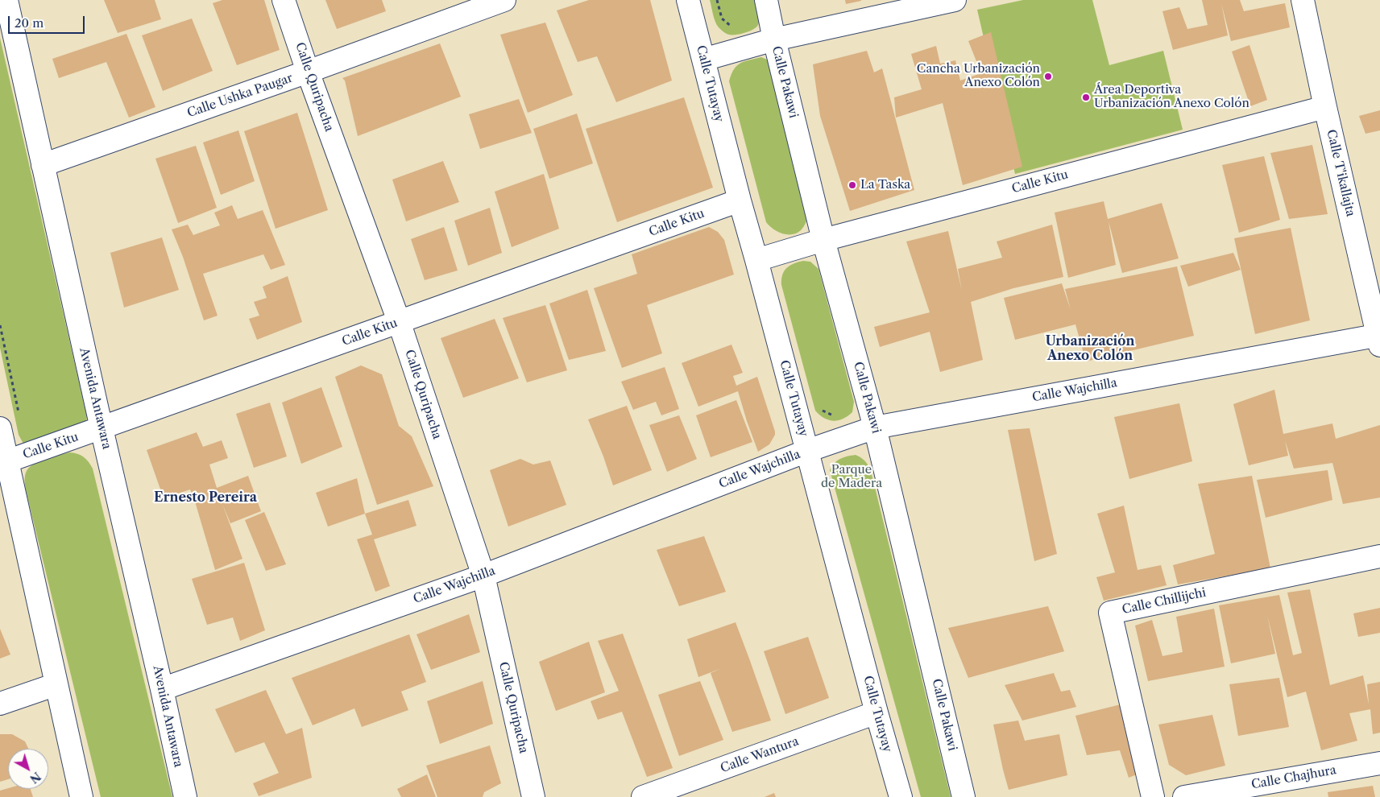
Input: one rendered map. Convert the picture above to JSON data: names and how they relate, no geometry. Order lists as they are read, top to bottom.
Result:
{
  "streets": {
    "street": [
      "Calle Pakawi",
      "Calle Tutayay",
      "Calle Quripacha",
      "Calle Ushka Paugar",
      "Calle T'ikallajta",
      "Calle Kitu",
      "Calle Wajchilla",
      "Avenida Antawara",
      "Calle Chillijchi",
      "Calle Wantura",
      "Calle Chajhura"
    ]
  },
  "crossings": [
    ["Calle Pakawi", "Calle Kitu"],
    ["Calle Pakawi", "Calle Wajchilla"],
    ["Calle Tutayay", "Calle Kitu"],
    ["Calle Tutayay", "Calle Wajchilla"],
    ["Calle Tutayay", "Calle Wantura"],
    ["Calle Quripacha", "Calle Ushka Paugar"],
    ["Calle Quripacha", "Calle Kitu"],
    ["Calle Quripacha", "Calle Wajchilla"],
    ["Calle Ushka Paugar", "Avenida Antawara"],
    ["Calle T'ikallajta", "Calle Kitu"],
    ["Calle T'ikallajta", "Calle Wajchilla"],
    ["Calle Kitu", "Avenida Antawara"],
    ["Calle Wajchilla", "Avenida Antawara"]
  ],
  "districts": ["Urbanización Anexo Colón", "Ernesto Pereira"],
  "parks": ["Parque de Madera"],
  "places": ["Cancha Urbanización Anexo Colón", "Área Deportiva Urbanización Anexo Colón", "La Taska"],
  "scale_bar": "20 m",
  "north": "bottom right"
}
